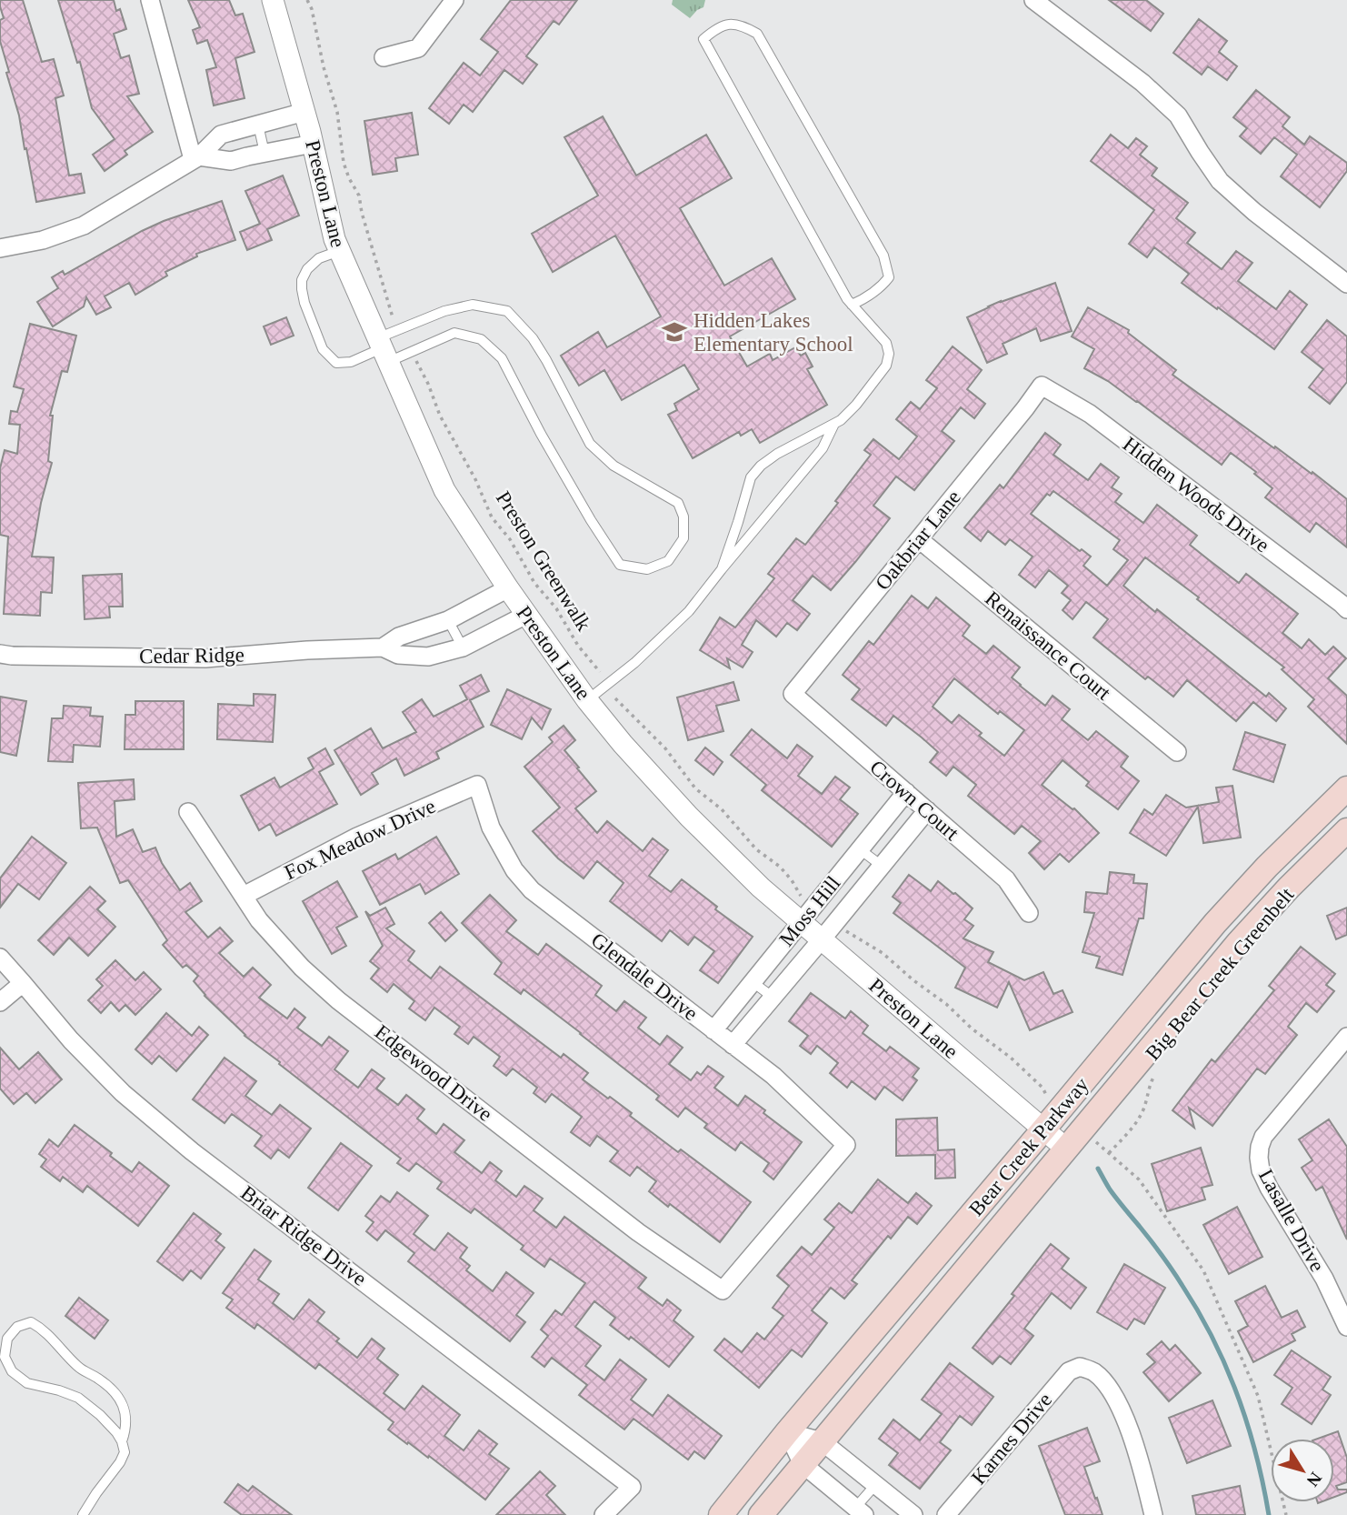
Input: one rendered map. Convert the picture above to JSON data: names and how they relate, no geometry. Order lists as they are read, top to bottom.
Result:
{
  "streets": {
    "main road": ["Bear Creek Parkway"],
    "street": [
      "Preston Lane",
      "Hidden Woods Drive",
      "Oakbriar Lane",
      "Renaissance Court",
      "Cedar Ridge",
      "Crown Court",
      "Fox Meadow Drive",
      "Moss Hill",
      "Glendale Drive",
      "Edgewood Drive",
      "Lasalle Drive",
      "Briar Ridge Drive",
      "Karnes Drive"
    ],
    "path": ["Preston Greenwalk", "Big Bear Creek Greenbelt"]
  },
  "crossings": [
    ["Preston Lane", "Cedar Ridge"],
    ["Preston Lane", "Moss Hill"],
    ["Preston Lane", "Bear Creek Parkway"],
    ["Hidden Woods Drive", "Oakbriar Lane"],
    ["Oakbriar Lane", "Renaissance Court"],
    ["Oakbriar Lane", "Crown Court"],
    ["Crown Court", "Moss Hill"],
    ["Fox Meadow Drive", "Glendale Drive"],
    ["Fox Meadow Drive", "Edgewood Drive"],
    ["Moss Hill", "Glendale Drive"],
    ["Glendale Drive", "Edgewood Drive"]
  ],
  "places": {
    "school or university": ["Hidden Lakes Elementary School"]
  },
  "north": "bottom right"
}
